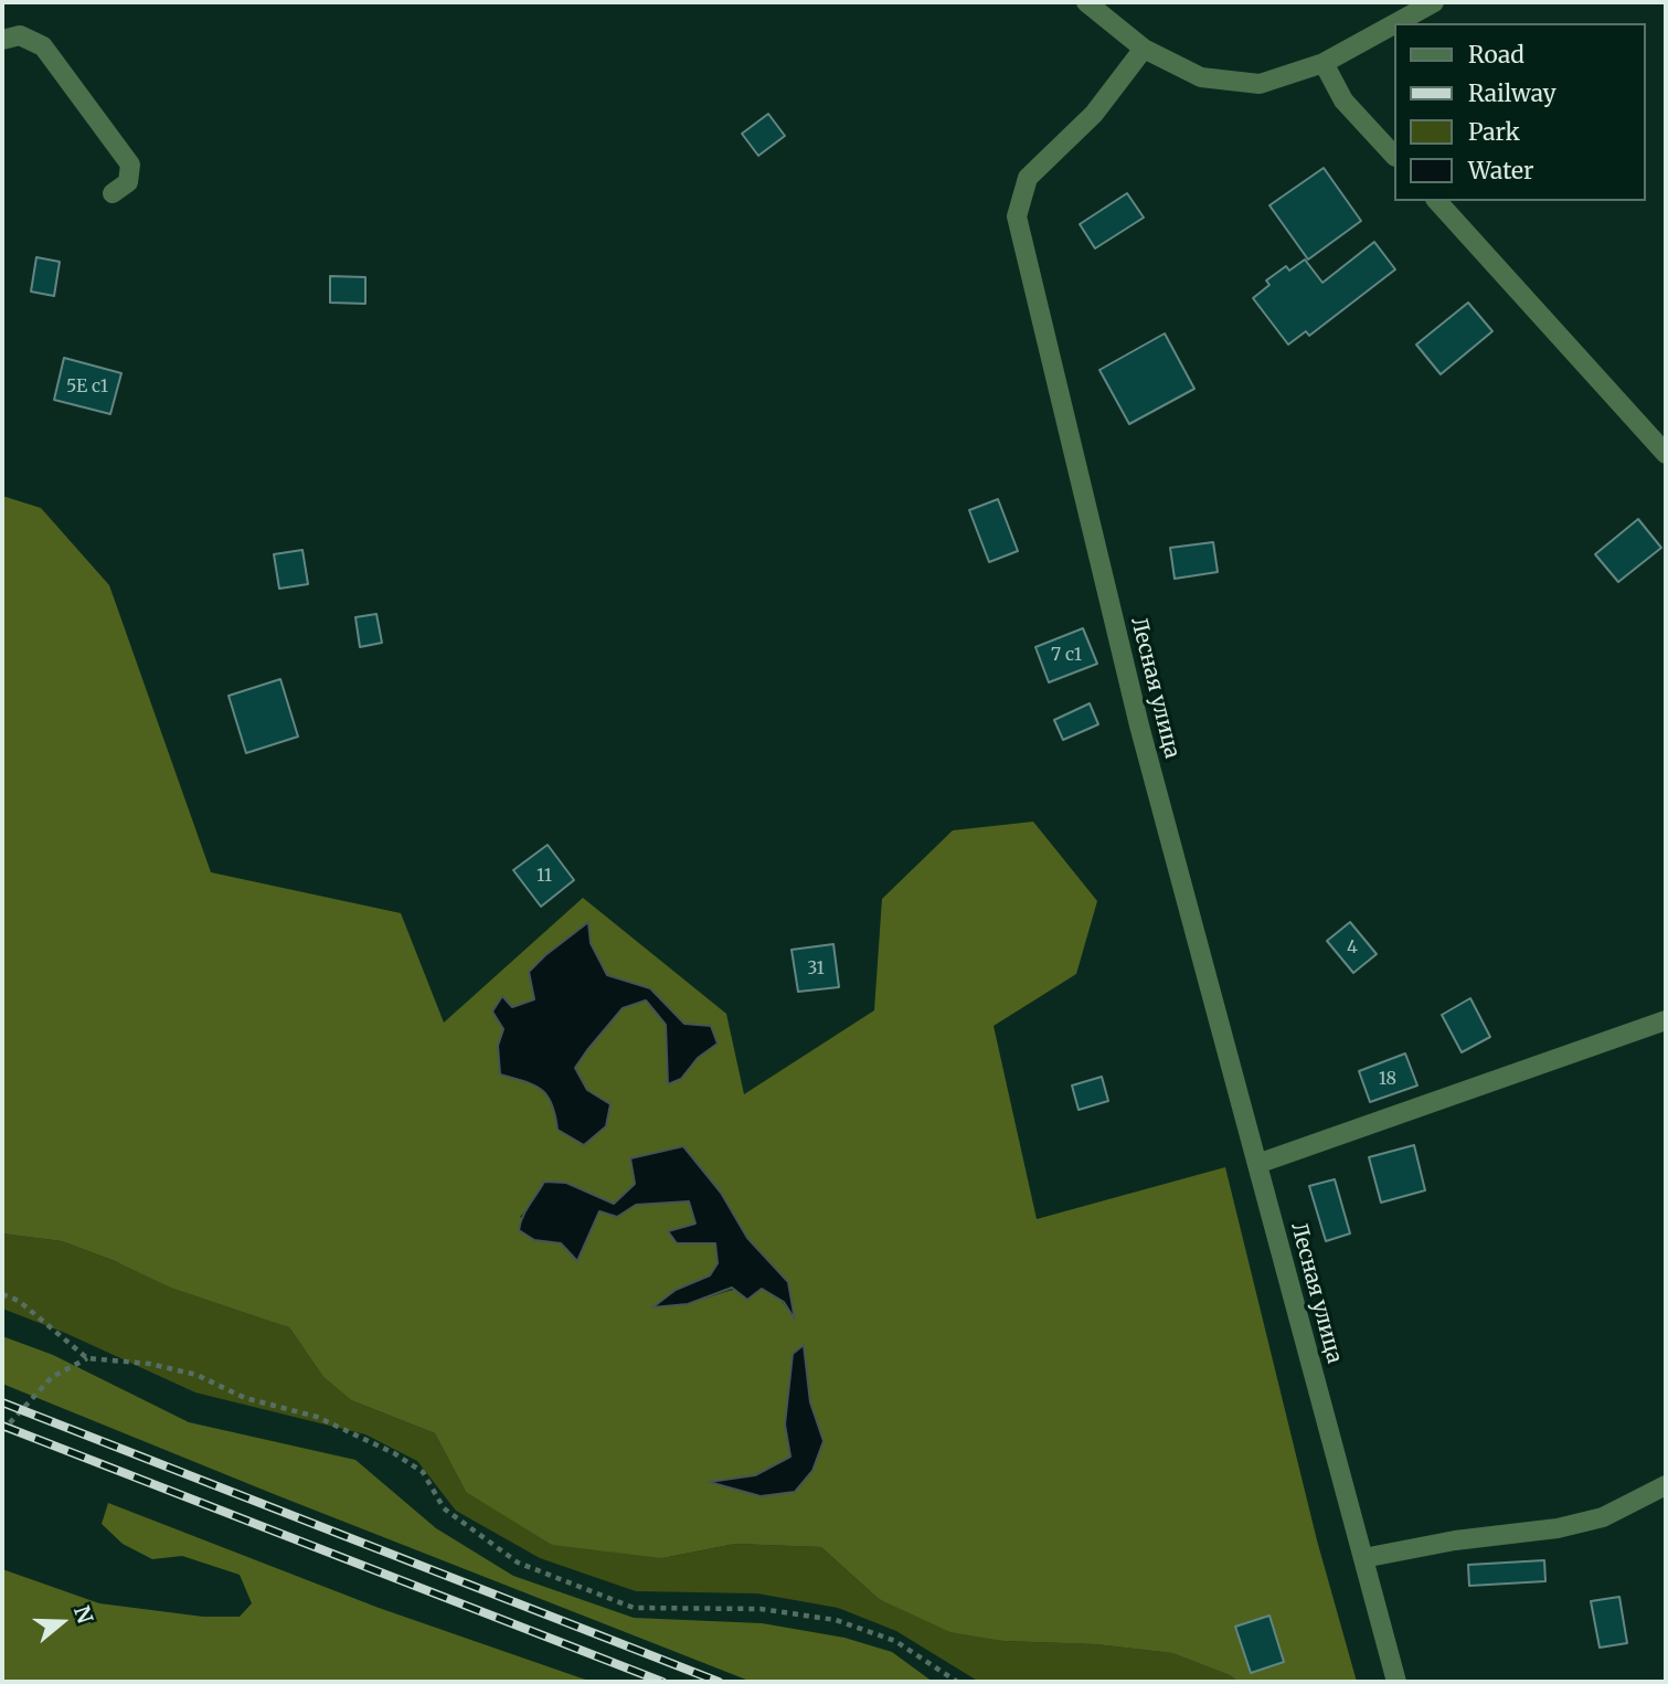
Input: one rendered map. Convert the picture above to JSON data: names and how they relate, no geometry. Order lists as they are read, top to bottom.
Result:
{
  "streets": {
    "street": ["Лесная улица"]
  },
  "house_numbers": [
    "5Е с1",
    "7 с1",
    "11",
    "4",
    "31",
    "18"
  ],
  "legend": [
    "Road",
    "Railway",
    "Park",
    "Water"
  ],
  "north": "right"
}
